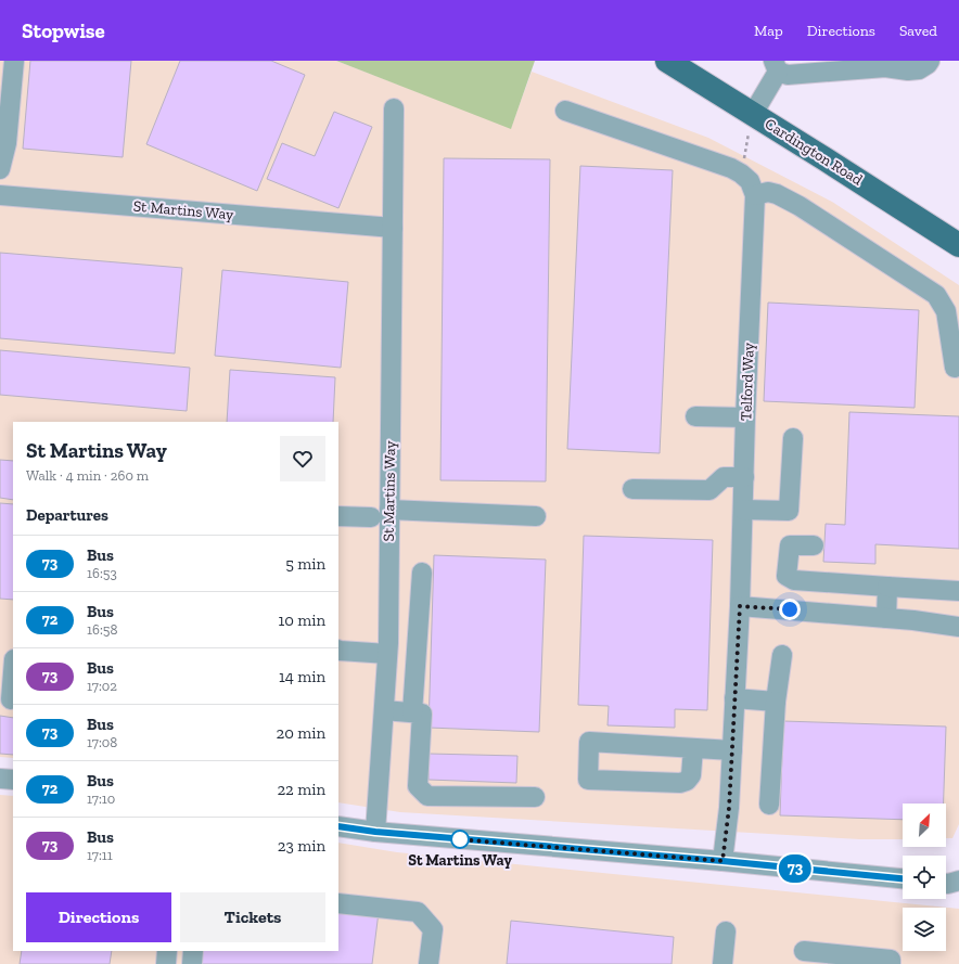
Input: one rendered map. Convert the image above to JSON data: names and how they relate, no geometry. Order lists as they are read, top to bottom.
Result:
{
  "streets": {
    "main road": ["Cardington Road"],
    "street": ["St Martins Way", "Telford Way"]
  },
  "places": ["St Martins Way"],
  "lines": ["bus line 73"],
  "north": "top right",
  "page": {
    "header": "Stopwise",
    "nav": ["Map", "Directions", "Saved"],
    "on_map": "73",
    "heading": [
      ["St Martins Way", "Walk · 4 min · 260 m"],
      "Departures"
    ],
    "list": [
      {
        "mark": "73",
        "name": "Bus",
        "note": "16:53",
        "value": "5 min"
      },
      {
        "mark": "72",
        "name": "Bus",
        "note": "16:58",
        "value": "10 min"
      },
      {
        "mark": "73",
        "name": "Bus",
        "note": "17:02",
        "value": "14 min"
      },
      {
        "mark": "73",
        "name": "Bus",
        "note": "17:08",
        "value": "20 min"
      },
      {
        "mark": "72",
        "name": "Bus",
        "note": "17:10",
        "value": "22 min"
      },
      {
        "mark": "73",
        "name": "Bus",
        "note": "17:11",
        "value": "23 min"
      }
    ],
    "buttons": ["Directions", "Tickets"]
  }
}
